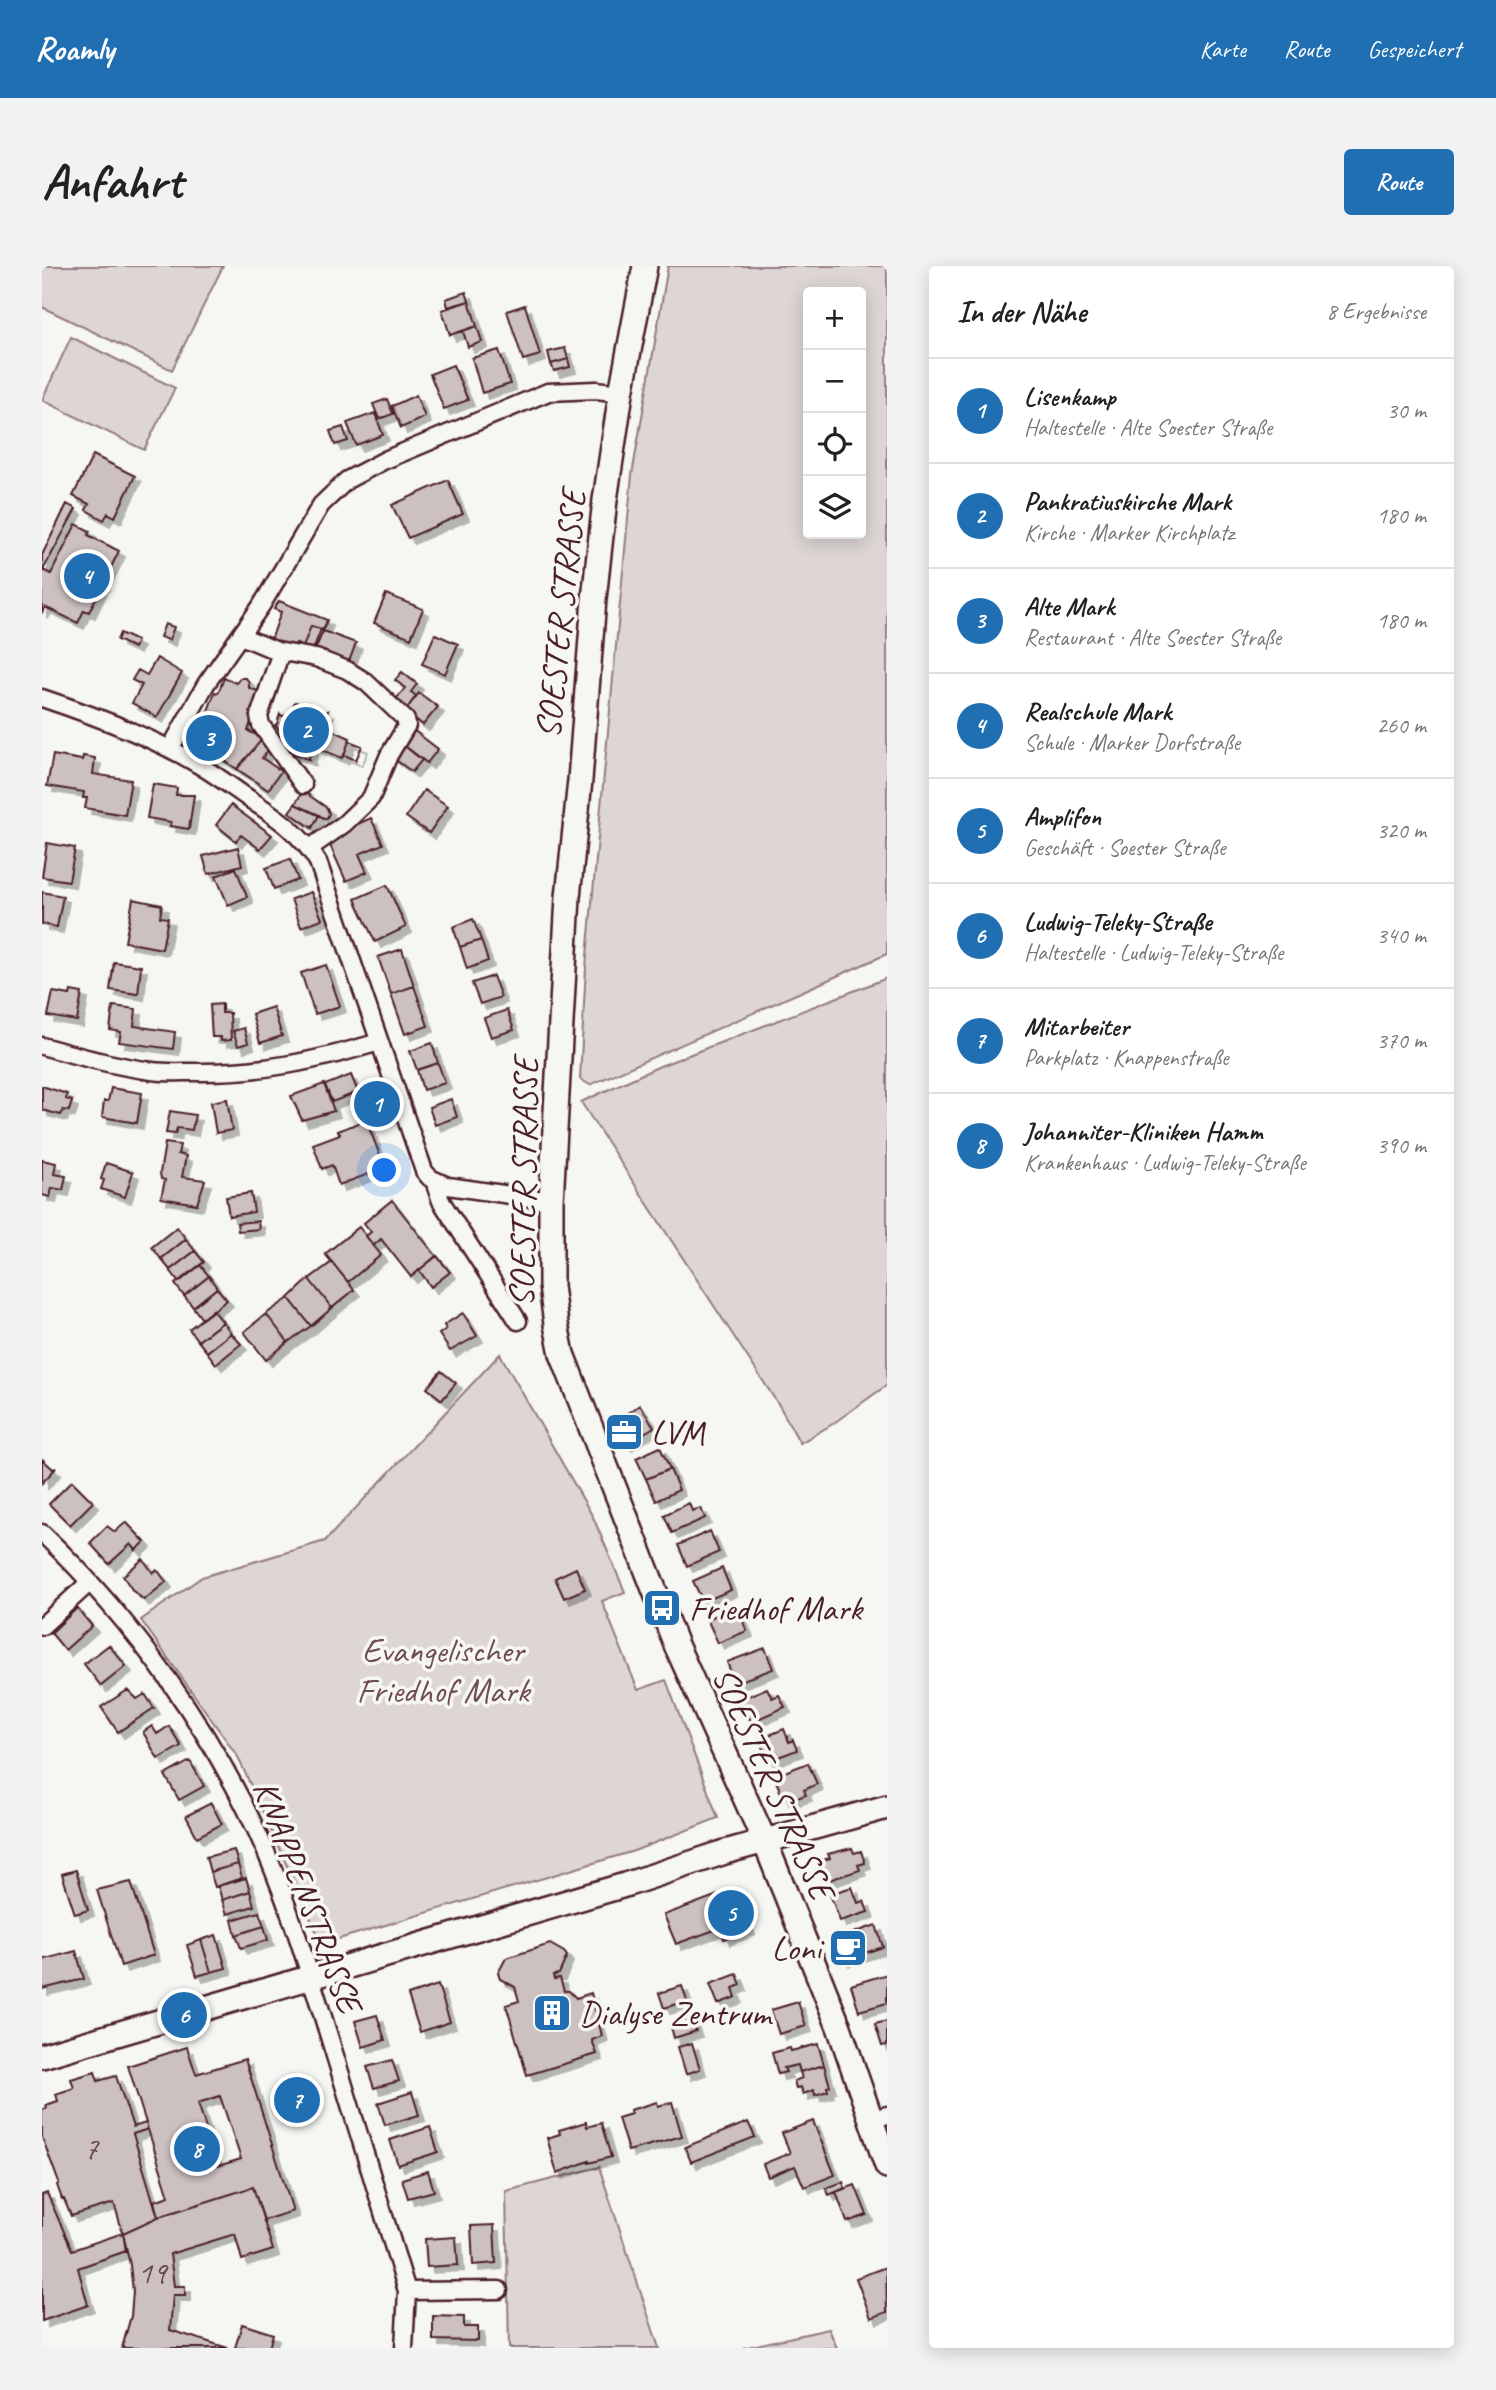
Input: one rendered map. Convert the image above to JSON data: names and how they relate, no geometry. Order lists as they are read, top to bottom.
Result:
{
  "streets": {
    "main road": ["SOESTER STRASSE"],
    "street": ["KNAPPENSTRASSE"]
  },
  "parks": ["Evangelischer Friedhof Mark"],
  "places": {
    "office": ["LVM"],
    "bus stop": ["Friedhof Mark"],
    "cafe": ["Loni"],
    "building": ["Dialyse Zentrum"]
  },
  "house_numbers": ["7", "19"],
  "page": {
    "header": "Roamly",
    "nav": ["Karte", "Route", "Gespeichert"],
    "buttons": "Route",
    "title": "Anfahrt",
    "heading": ["In der Nähe", "8 Ergebnisse"],
    "map_buttons": ["+", "−"],
    "list": [
      {
        "mark": "1",
        "name": "Lisenkamp",
        "note": "Haltestelle · Alte Soester Straße",
        "value": "30 m"
      },
      {
        "mark": "2",
        "name": "Pankratiuskirche Mark",
        "note": "Kirche · Marker Kirchplatz",
        "value": "180 m"
      },
      {
        "mark": "3",
        "name": "Alte Mark",
        "note": "Restaurant · Alte Soester Straße",
        "value": "180 m"
      },
      {
        "mark": "4",
        "name": "Realschule Mark",
        "note": "Schule · Marker Dorfstraße",
        "value": "260 m"
      },
      {
        "mark": "5",
        "name": "Amplifon",
        "note": "Geschäft · Soester Straße",
        "value": "320 m"
      },
      {
        "mark": "6",
        "name": "Ludwig-Teleky-Straße",
        "note": "Haltestelle · Ludwig-Teleky-Straße",
        "value": "340 m"
      },
      {
        "mark": "7",
        "name": "Mitarbeiter",
        "note": "Parkplatz · Knappenstraße",
        "value": "370 m"
      },
      {
        "mark": "8",
        "name": "Johanniter-Kliniken Hamm",
        "note": "Krankenhaus · Ludwig-Teleky-Straße",
        "value": "390 m"
      }
    ],
    "pins": [
      "4",
      "2",
      "3",
      "1",
      "5",
      "6",
      "7",
      "8"
    ]
  }
}
